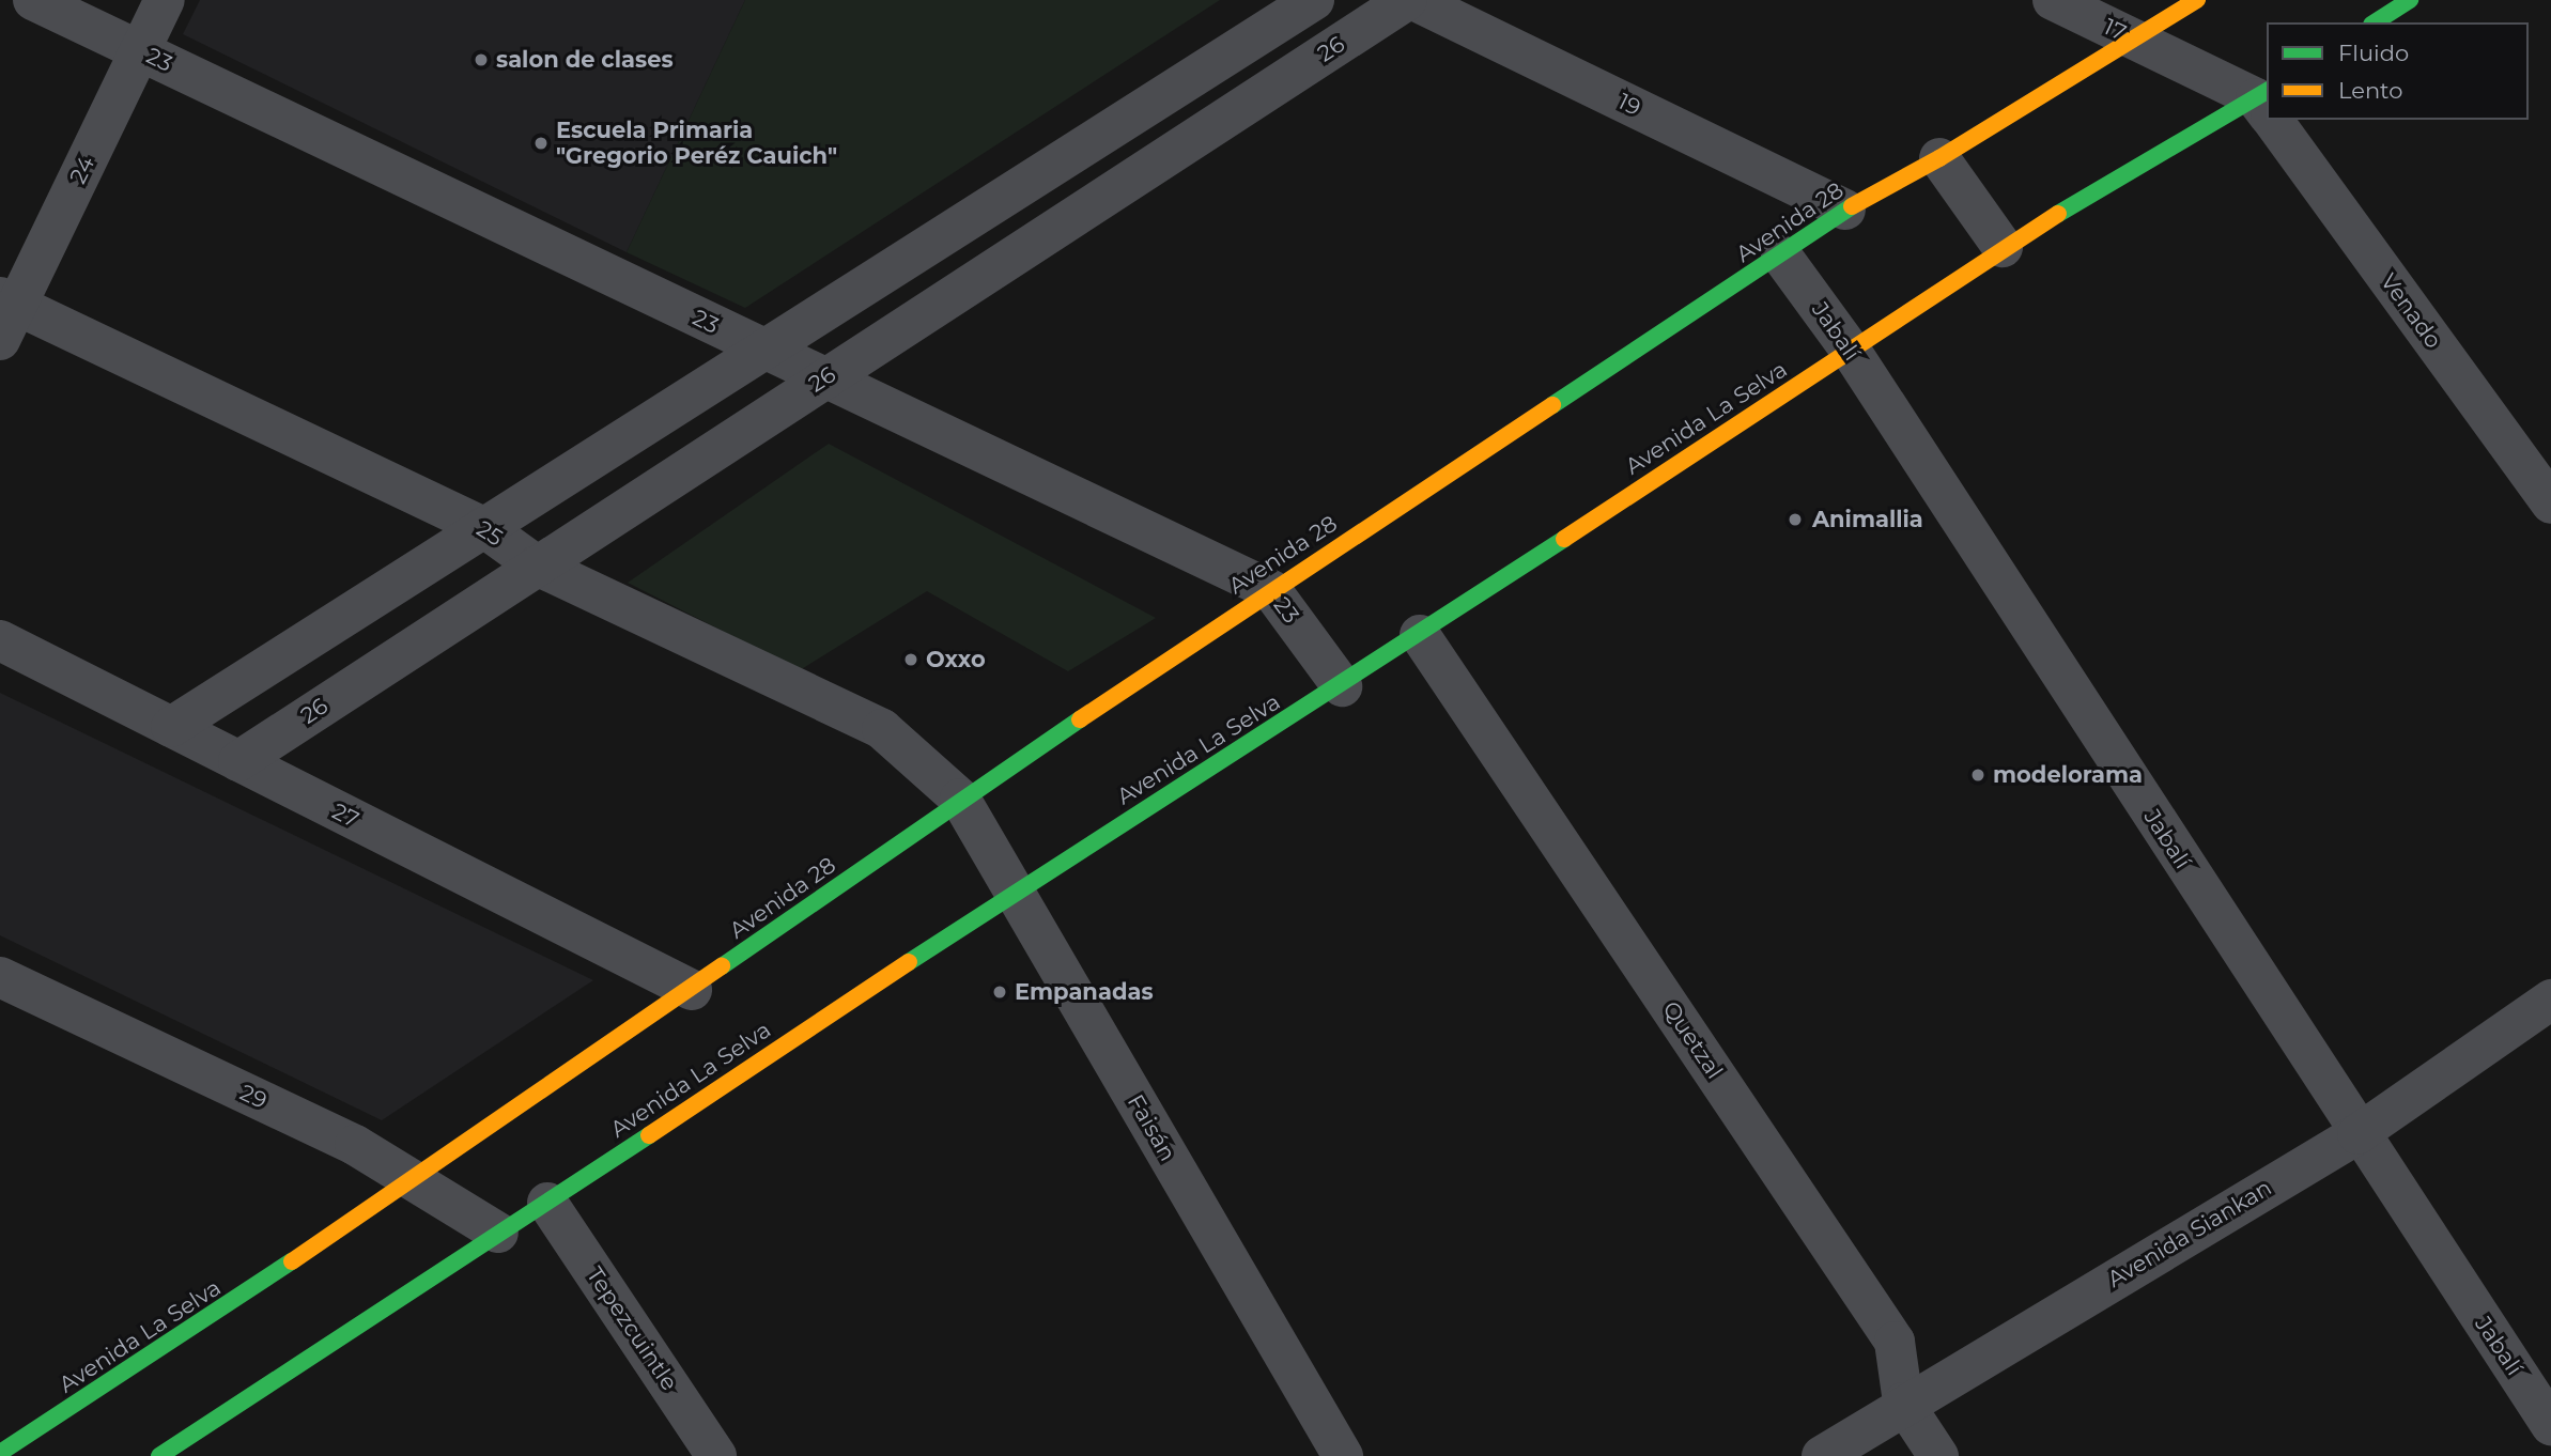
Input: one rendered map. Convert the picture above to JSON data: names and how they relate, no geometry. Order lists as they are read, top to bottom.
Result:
{
  "streets": {
    "street": [
      "17",
      "26",
      "23",
      "19",
      "24",
      "Avenida 28",
      "Venado",
      "Jabalí",
      "Avenida La Selva",
      "25",
      "27",
      "Quetzal",
      "29",
      "Faisán",
      "Avenida Siankan",
      "Tepezcuintle"
    ]
  },
  "crossings": [
    ["17", "Avenida 28"],
    ["17", "Venado"],
    ["26", "23"],
    ["26", "25"],
    ["26", "27"],
    ["23", "24"],
    ["23", "Avenida 28"],
    ["23", "Avenida La Selva"],
    ["19", "Avenida 28"],
    ["24", "25"],
    ["Avenida 28", "Venado"],
    ["Avenida 28", "Jabalí"],
    ["Avenida 28", "Avenida La Selva"],
    ["Avenida 28", "25"],
    ["Avenida 28", "27"],
    ["Avenida 28", "29"],
    ["Avenida 28", "Faisán"],
    ["Venado", "Avenida La Selva"],
    ["Jabalí", "Avenida La Selva"],
    ["Jabalí", "Avenida Siankan"],
    ["Avenida La Selva", "Quetzal"],
    ["Avenida La Selva", "29"],
    ["Avenida La Selva", "Faisán"],
    ["Avenida La Selva", "Tepezcuintle"],
    ["25", "Faisán"],
    ["Quetzal", "Avenida Siankan"]
  ],
  "places": [
    "salon de clases",
    "Escuela Primaria \"Gregorio Peréz Cauich\"",
    "Animallia",
    "Oxxo",
    "modelorama",
    "Empanadas"
  ],
  "legend": ["Fluido", "Lento"]
}
